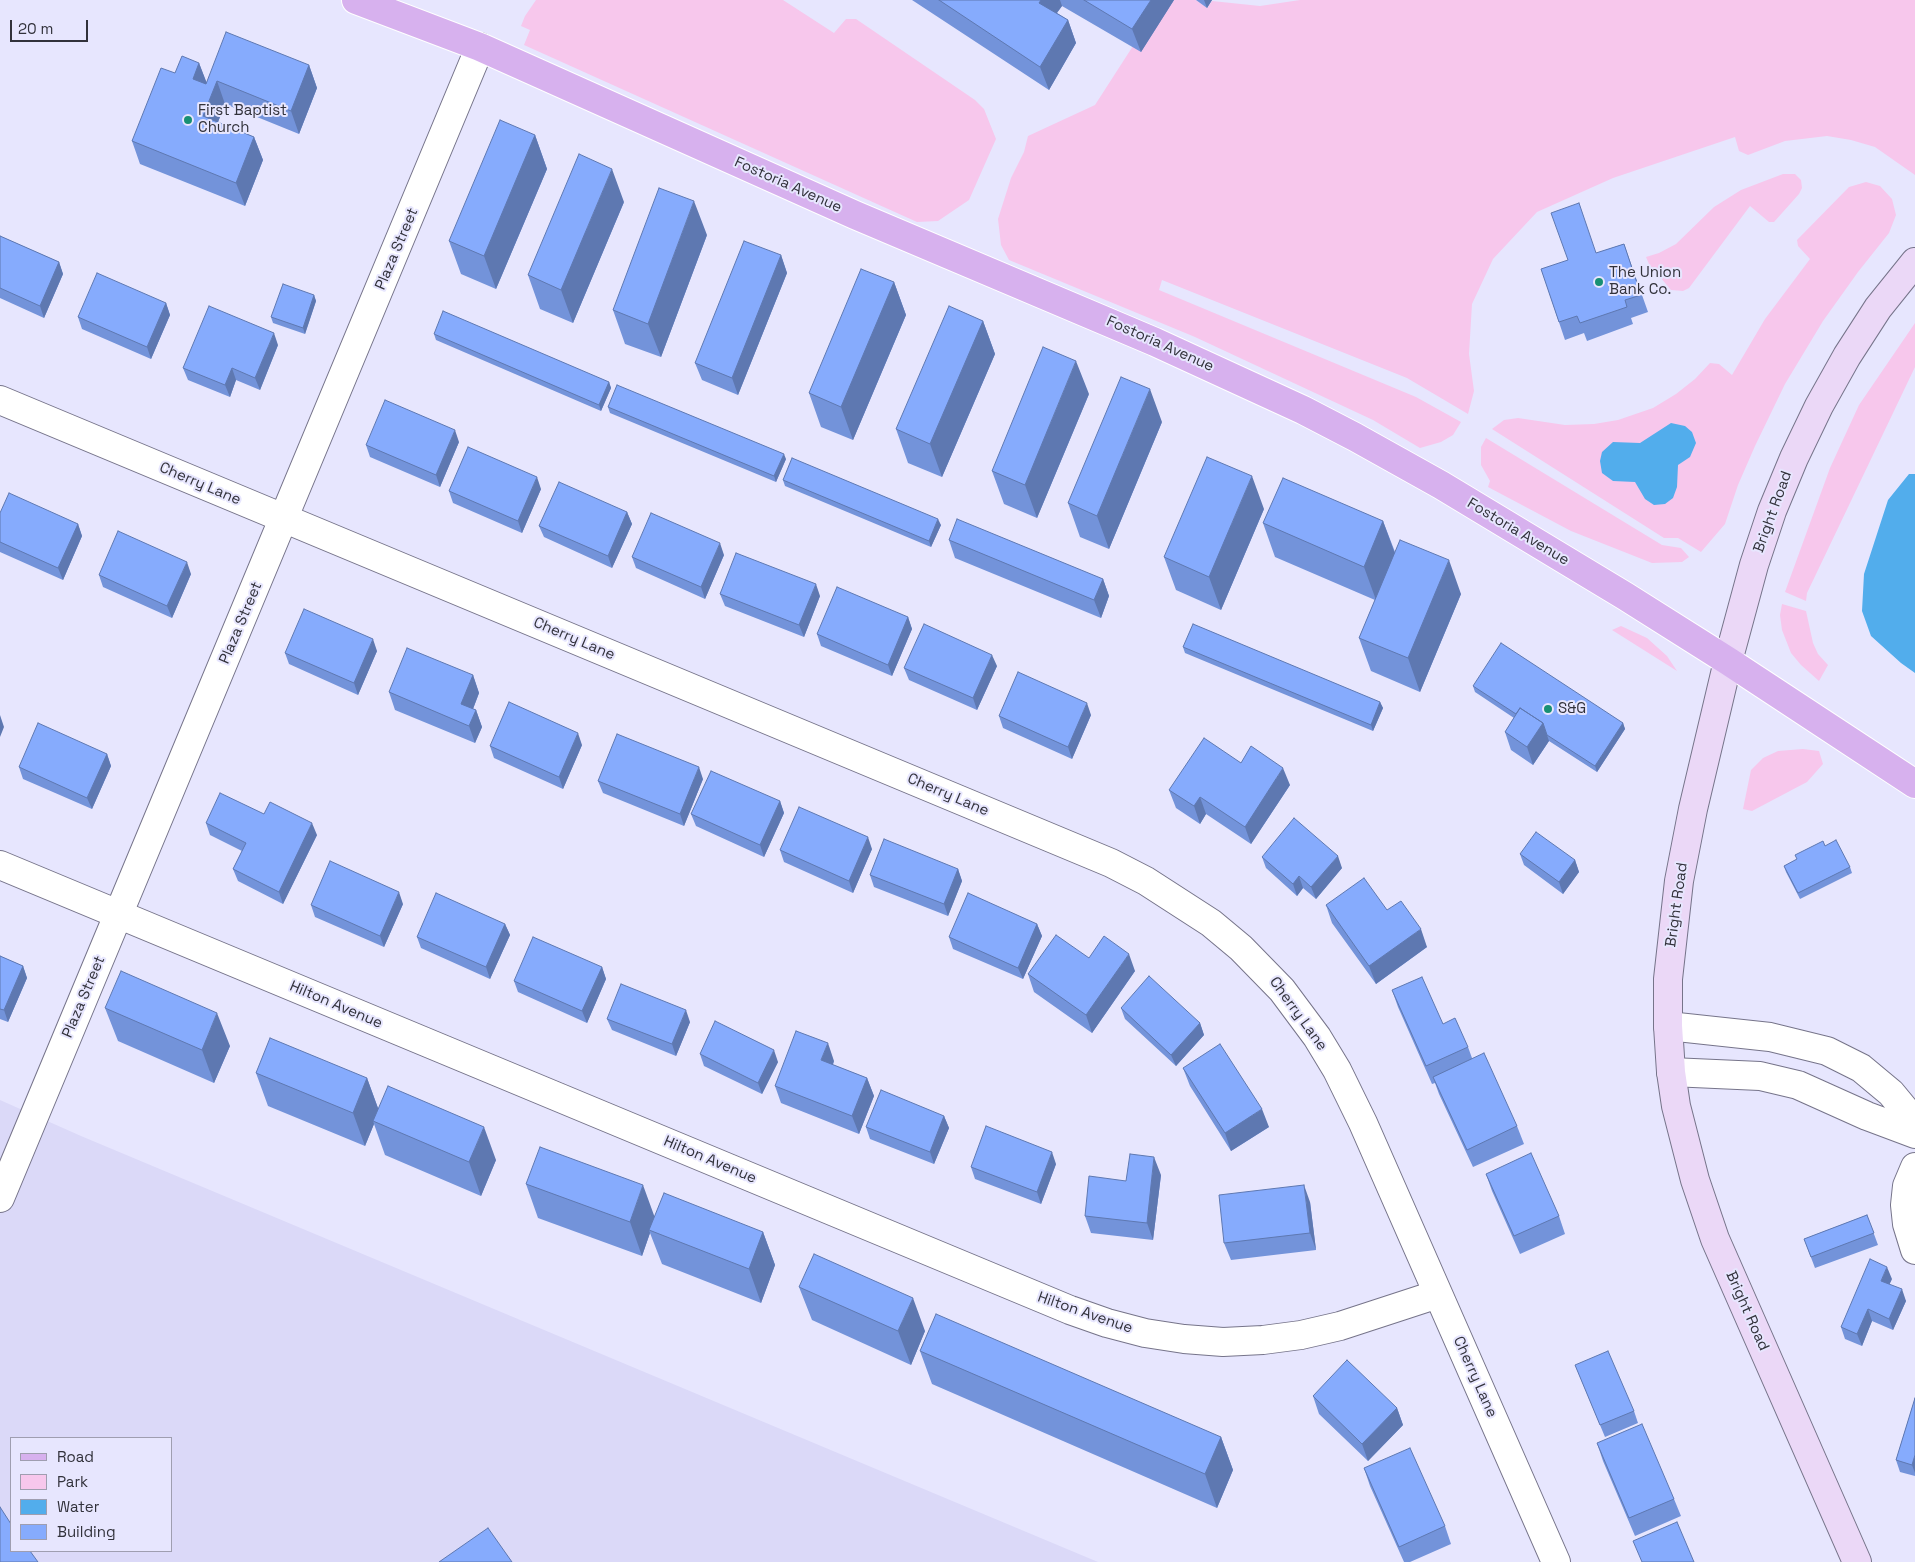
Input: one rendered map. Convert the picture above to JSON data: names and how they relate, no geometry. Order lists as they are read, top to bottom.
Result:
{
  "streets": {
    "main road": ["Fostoria Avenue", "Bright Road"],
    "street": ["Plaza Street", "Cherry Lane", "Hilton Avenue"]
  },
  "crossings": [
    ["Fostoria Avenue", "Plaza Street"],
    ["Fostoria Avenue", "Bright Road"],
    ["Plaza Street", "Cherry Lane"],
    ["Plaza Street", "Hilton Avenue"],
    ["Cherry Lane", "Hilton Avenue"]
  ],
  "places": ["First Baptist Church", "The Union Bank Co.", "S&G"],
  "legend": [
    "Road",
    "Park",
    "Water",
    "Building"
  ],
  "scale_bar": "20 m"
}
